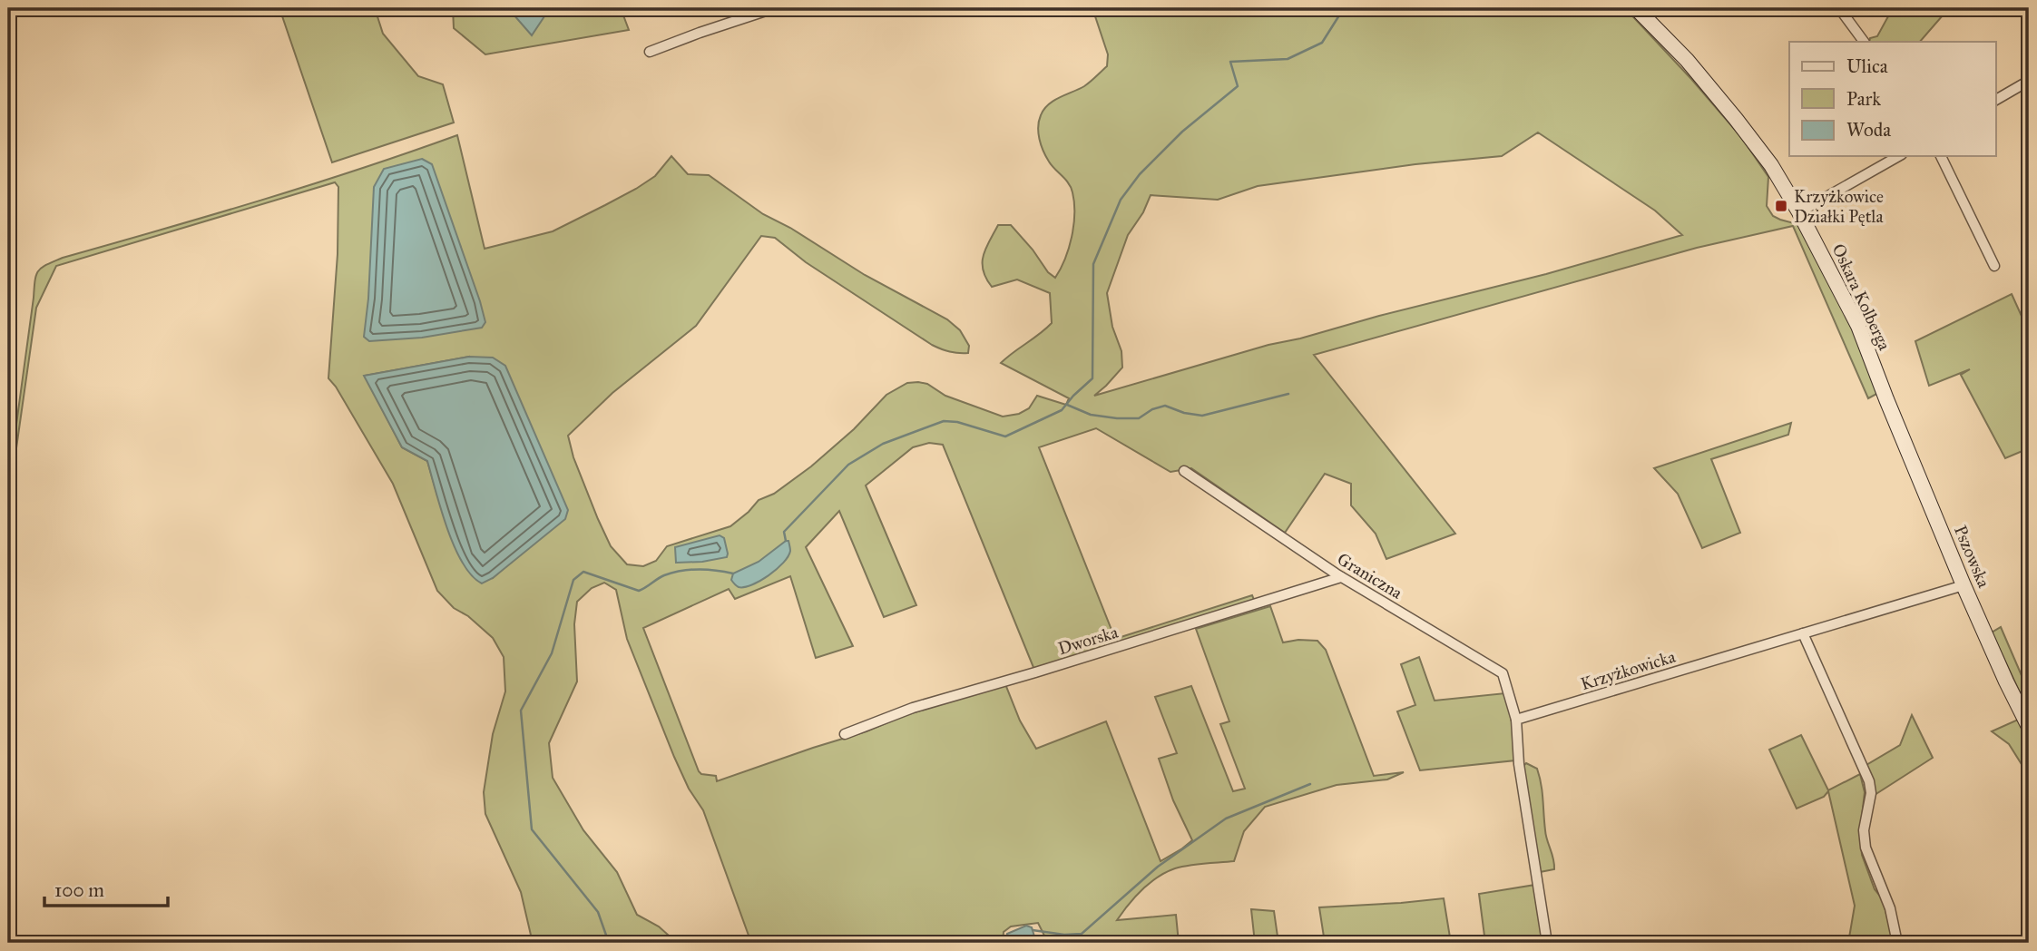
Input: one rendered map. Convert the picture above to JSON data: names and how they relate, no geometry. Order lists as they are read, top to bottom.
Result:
{
  "streets": {
    "main road": ["Oskara Kolberga", "Pszowska"],
    "street": ["Graniczna", "Dworska", "Krzyżkowicka"]
  },
  "crossings": [
    ["Oskara Kolberga", "Pszowska"],
    ["Pszowska", "Krzyżkowicka"],
    ["Graniczna", "Dworska"],
    ["Graniczna", "Krzyżkowicka"]
  ],
  "places": {
    "transit": ["Krzyżkowice Działki Pętla"]
  },
  "legend": ["Ulica", "Park", "Woda"],
  "scale_bar": "100 m"
}
